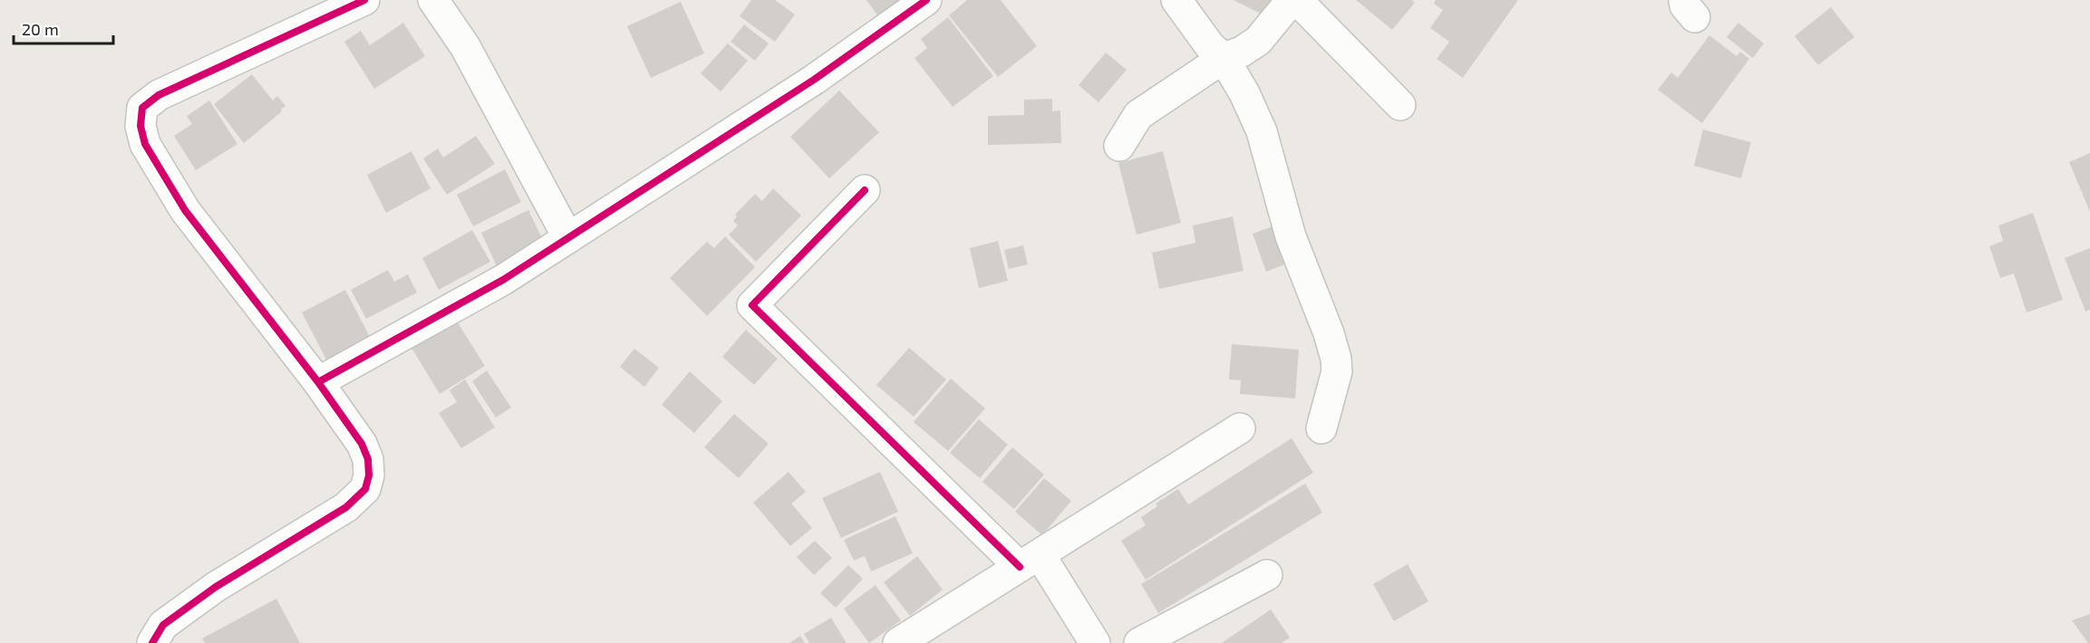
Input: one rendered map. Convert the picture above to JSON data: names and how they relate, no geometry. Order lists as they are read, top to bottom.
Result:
{
  "scale_bar": "20 m"
}
